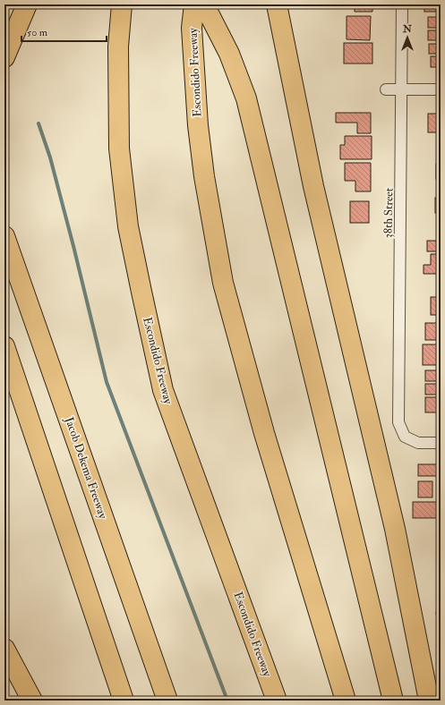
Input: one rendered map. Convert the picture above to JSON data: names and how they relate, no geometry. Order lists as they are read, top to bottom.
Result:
{
  "streets": {
    "highway": ["Escondido Freeway", "Jacob Dekema Freeway"],
    "street": ["38th Street"]
  },
  "scale_bar": "50 m",
  "north": "top"
}
